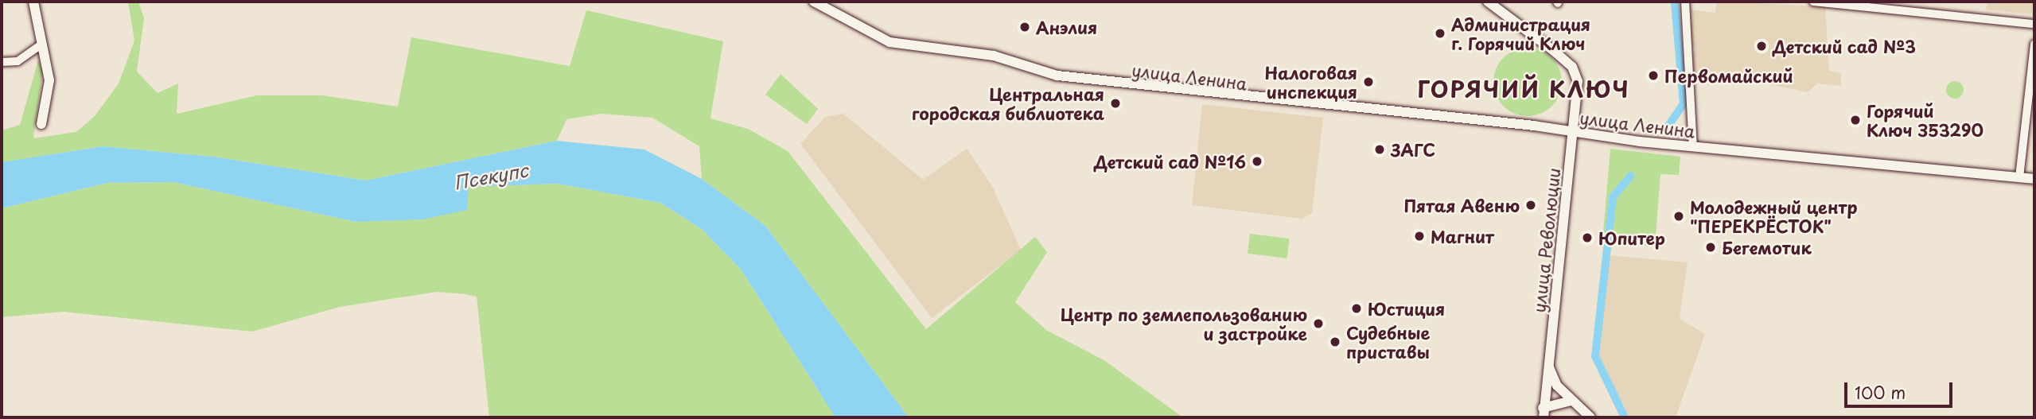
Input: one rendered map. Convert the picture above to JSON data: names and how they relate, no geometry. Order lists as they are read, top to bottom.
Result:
{
  "streets": {
    "street": ["улица Ленина", "улица Революции"]
  },
  "crossings": [
    ["улица Ленина", "улица Революции"]
  ],
  "districts": ["ГОРЯЧИЙ КЛЮЧ"],
  "water": ["Псекупс"],
  "places": [
    "Анэлия",
    "Администрация г. Горячий Ключ",
    "Детский сад №3",
    "Первомайский",
    "Налоговая инспекция",
    "Центральная городская библиотека",
    "Горячий Ключ 353290",
    "ЗАГС",
    "Детский сад №16",
    "Пятая Авеню",
    "Молодежный центр \"ПЕРЕКРЁСТОК\"",
    "Магнит",
    "Юпитер",
    "Бегемотик",
    "Юстиция",
    "Центр по землепользованию и застройке",
    "Судебные приставы"
  ],
  "scale_bar": "100 m"
}
